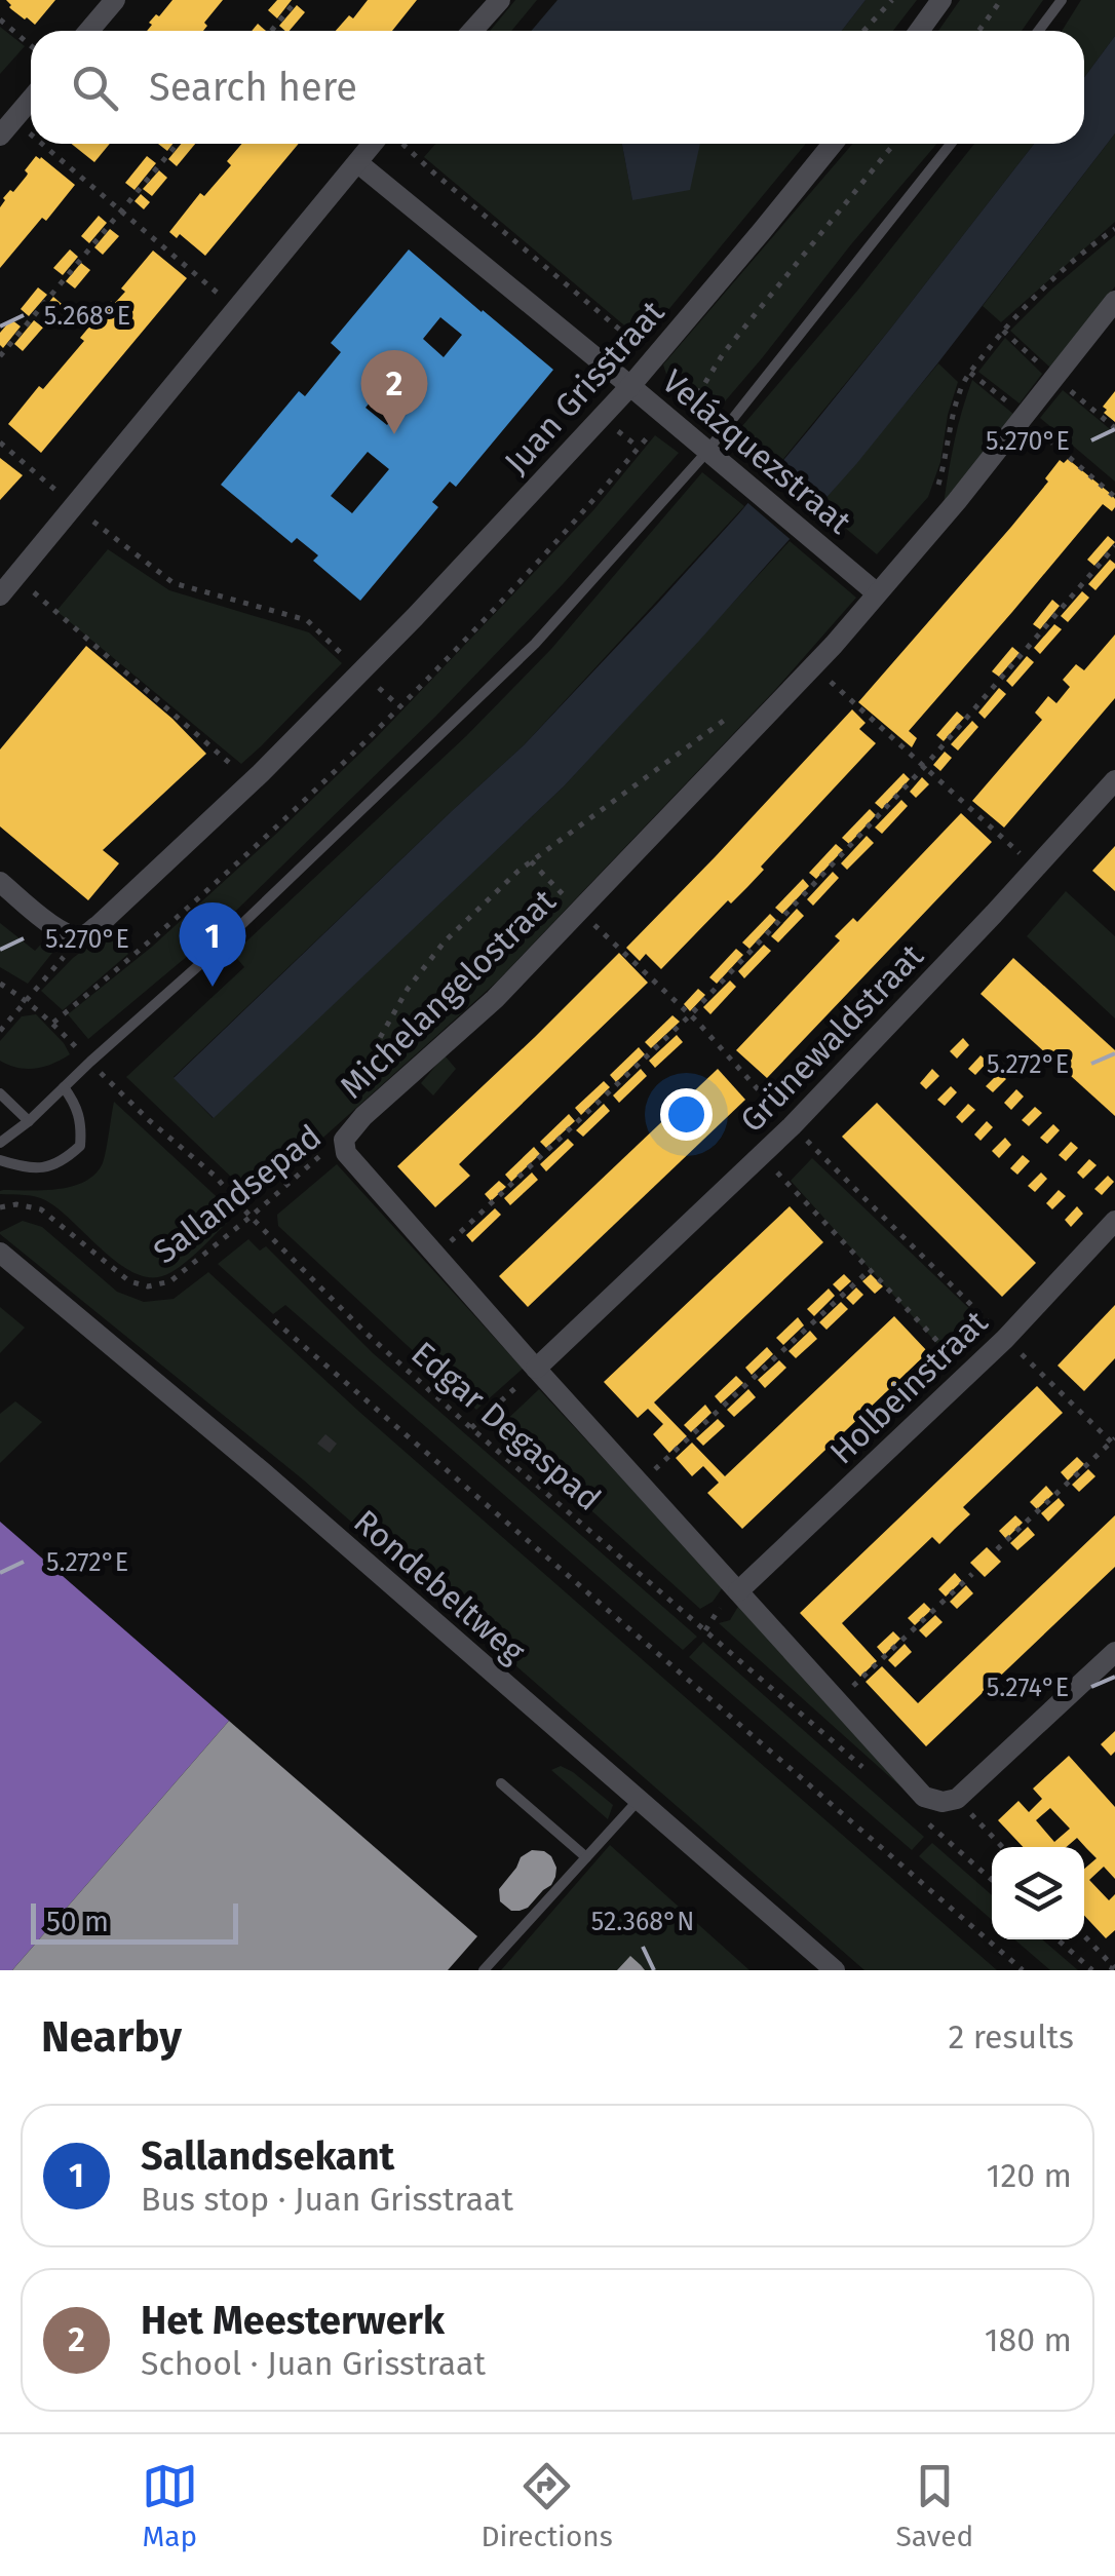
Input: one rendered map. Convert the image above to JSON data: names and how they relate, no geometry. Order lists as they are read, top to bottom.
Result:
{
  "streets": {
    "street": [
      "Juan Grisstraat",
      "Velázquezstraat",
      "Michelangelostraat",
      "Grünewaldstraat",
      "Holbeinstraat",
      "Rondebeltweg"
    ],
    "path": ["Sallandsepad", "Edgar Degaspad"]
  },
  "crossings": [
    ["Juan Grisstraat", "Velázquezstraat"],
    ["Velázquezstraat", "Michelangelostraat"],
    ["Michelangelostraat", "Grünewaldstraat"],
    ["Michelangelostraat", "Sallandsepad"],
    ["Michelangelostraat", "Holbeinstraat"],
    ["Sallandsepad", "Edgar Degaspad"]
  ],
  "scale_bar": "50 m",
  "page": {
    "search": "Search here",
    "pins": ["2", "1"],
    "scale": "50 m",
    "heading": ["Nearby", "2 results"],
    "list": [
      {
        "mark": "1",
        "name": "Sallandsekant",
        "note": "Bus stop · Juan Grisstraat",
        "value": "120 m"
      },
      {
        "mark": "2",
        "name": "Het Meesterwerk",
        "note": "School · Juan Grisstraat",
        "value": "180 m"
      }
    ],
    "nav": ["Map", "Directions", "Saved"]
  },
  "coordinates": [
    "5.268°E",
    "5.270°E",
    "5.272°E",
    "5.274°E",
    "52.368°N"
  ]
}
